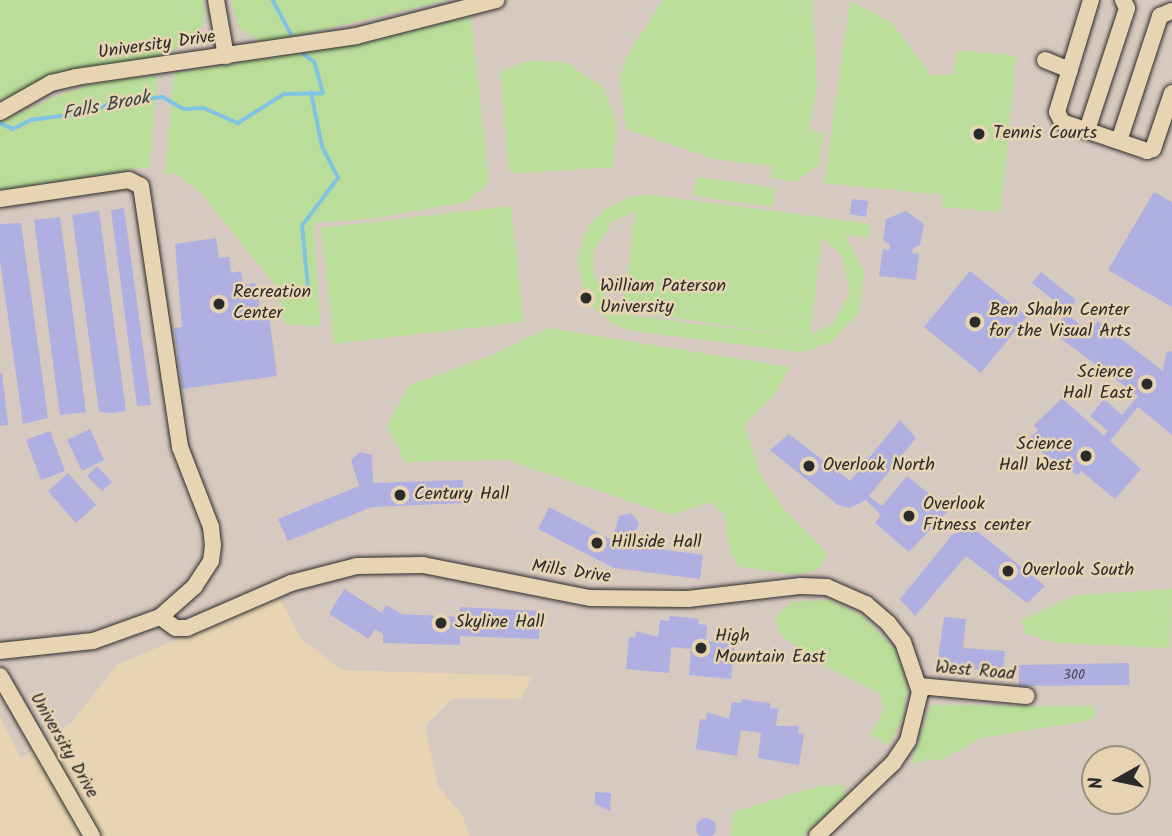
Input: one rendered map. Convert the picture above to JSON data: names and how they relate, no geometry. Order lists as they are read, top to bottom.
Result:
{
  "streets": {
    "street": ["University Drive", "Mills Drive", "West Road"]
  },
  "crossings": [
    ["Mills Drive", "West Road"]
  ],
  "water": ["Falls Brook"],
  "places": [
    "Tennis Courts",
    "William Paterson University",
    "Recreation Center",
    "Ben Shahn Center for the Visual Arts",
    "Science Hall East",
    "Science Hall West",
    "Overlook North",
    "Century Hall",
    "Overlook Fitness center",
    "Hillside Hall",
    "Overlook South",
    "Skyline Hall",
    "High Mountain East"
  ],
  "house_numbers": ["300"],
  "north": "left"
}
